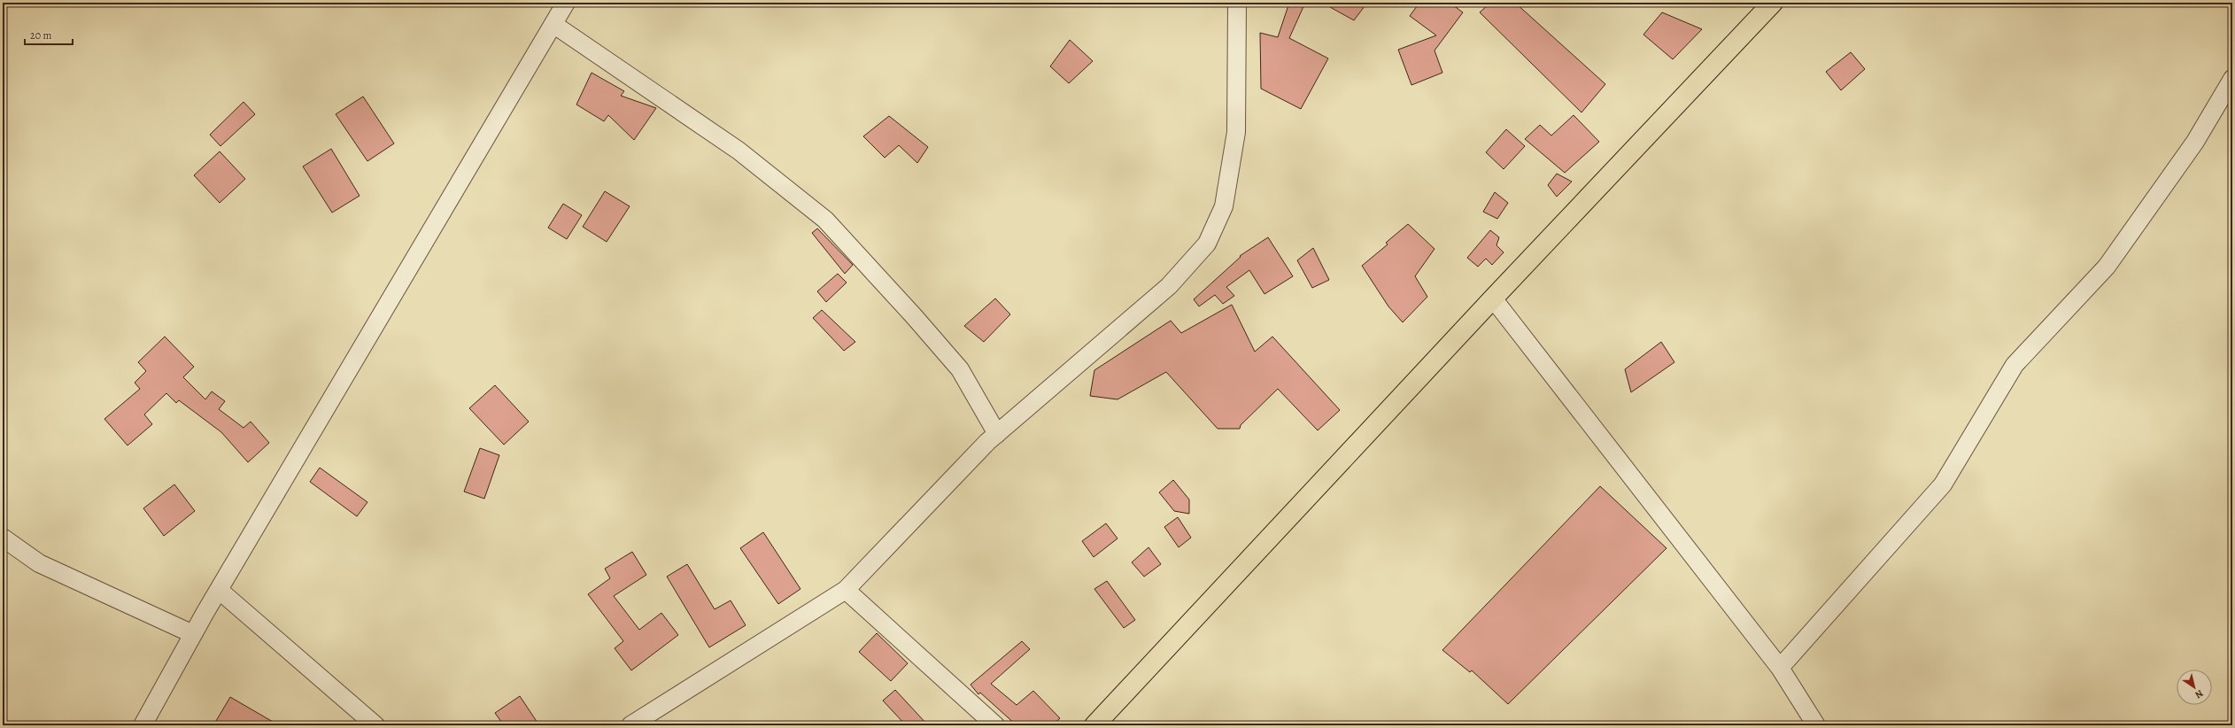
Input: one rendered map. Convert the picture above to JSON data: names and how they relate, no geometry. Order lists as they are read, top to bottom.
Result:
{
  "scale_bar": "20 m",
  "north": "bottom right"
}
